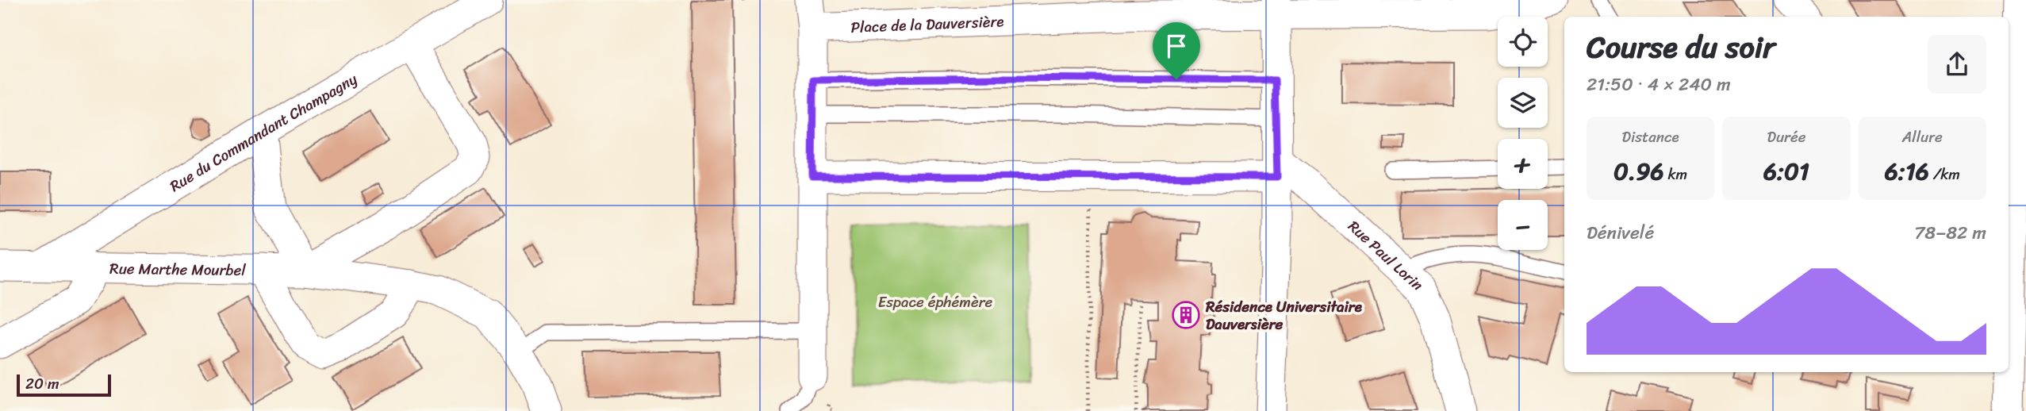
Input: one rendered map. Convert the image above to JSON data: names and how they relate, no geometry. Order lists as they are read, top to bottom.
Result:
{
  "streets": {
    "street": [
      "Place de la Dauversière",
      "Rue du Commandant Champagny",
      "Rue Paul Lorin",
      "Rue Marthe Mourbel"
    ]
  },
  "crossings": [
    ["Rue du Commandant Champagny", "Rue Marthe Mourbel"]
  ],
  "parks": ["Espace éphémère"],
  "places": {
    "building": ["Résidence Universitaire Dauversière"]
  },
  "scale_bar": "20 m",
  "page": {
    "map_buttons": ["+", "−"],
    "heading": ["Course du soir", "21:50 · 4 × 240 m"],
    "stats": [
      ["Distance", "0.96 km"],
      ["Durée", "6:01"],
      ["Allure", "6:16 /km"]
    ],
    "chart": ["Dénivelé", "78–82 m"],
    "scale": "20 m"
  }
}
